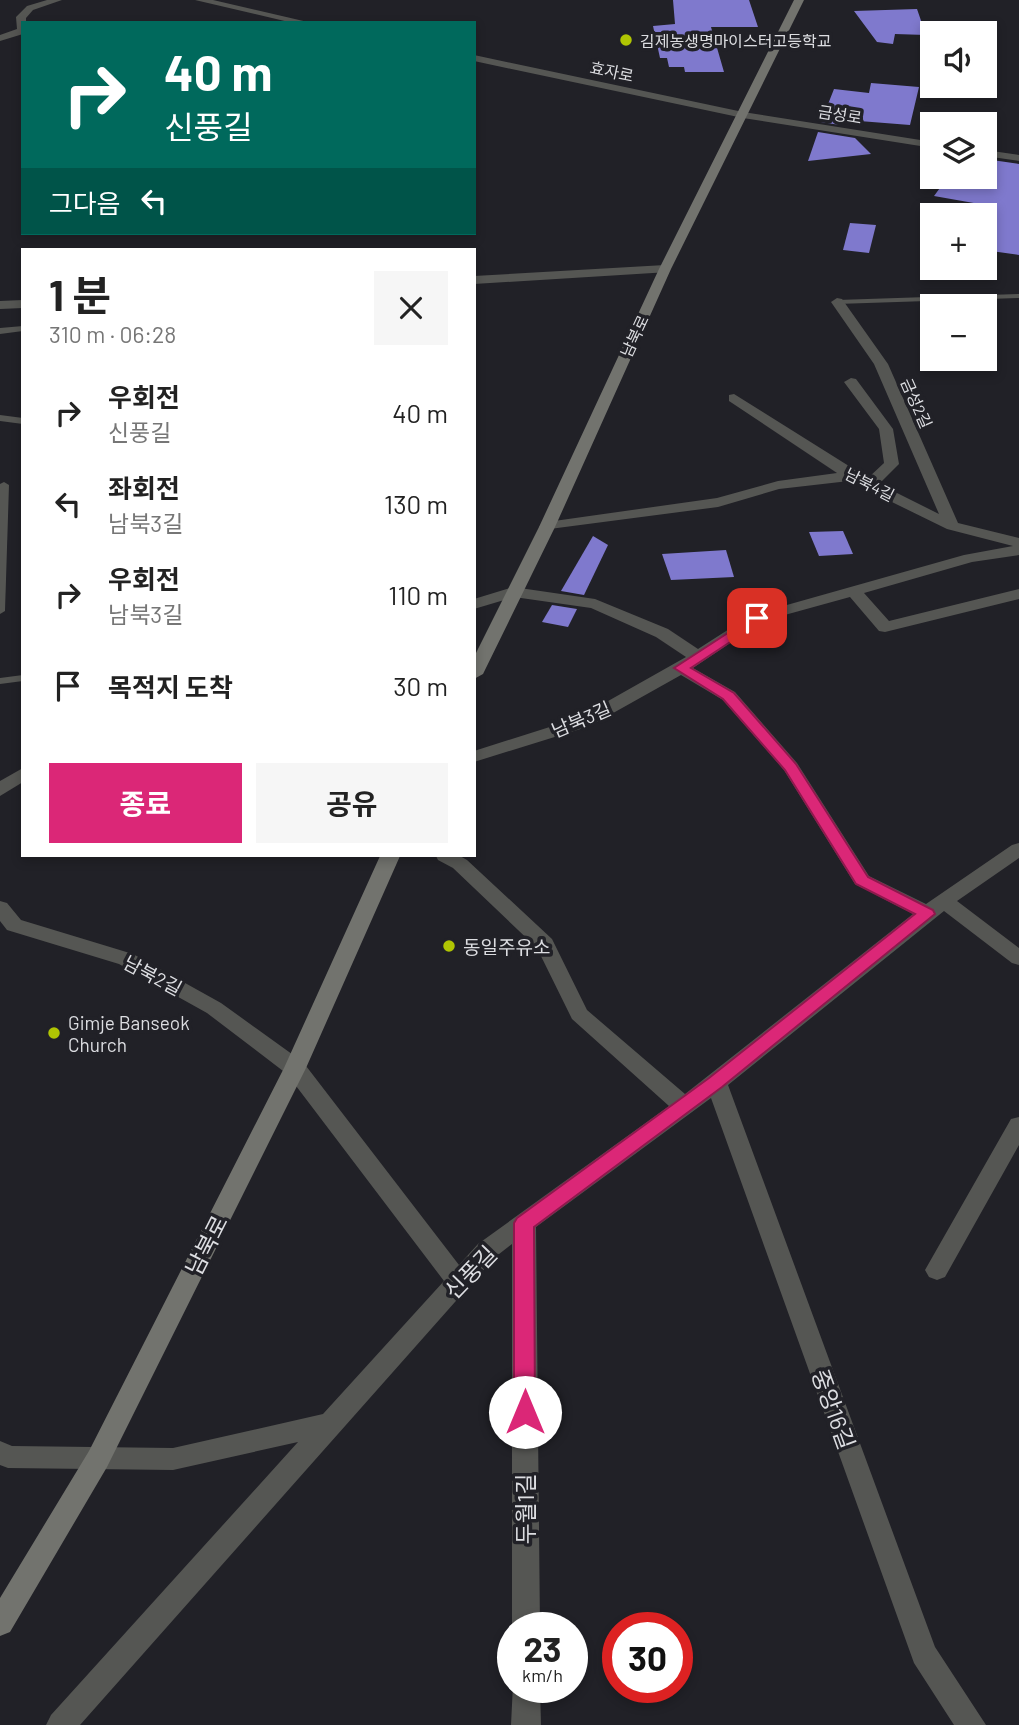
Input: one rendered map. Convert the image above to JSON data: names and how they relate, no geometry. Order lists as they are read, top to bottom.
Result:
{
  "streets": {
    "main road": ["남북로"],
    "street": [
      "효자로",
      "금성로",
      "금성2길",
      "남북4길",
      "남북3길",
      "남북2길",
      "신풍길",
      "중앙16길",
      "두월1길"
    ]
  },
  "crossings": [
    ["효자로", "금성로"],
    ["효자로", "남북로"],
    ["금성로", "남북로"],
    ["남북로", "남북2길"],
    ["금성2길", "남북4길"],
    ["남북2길", "신풍길"],
    ["신풍길", "중앙16길"],
    ["신풍길", "두월1길"]
  ],
  "places": ["김제농생명마이스터고등학교", "동일주유소", "Gimje Banseok Church"],
  "page": {
    "map_buttons": ["+", "−"],
    "turn": ["40 m", "신풍길"],
    "then": "그다음",
    "heading": ["1 분", "310 m · 06:28"],
    "list": [
      {
        "name": "우회전",
        "note": "신풍길",
        "value": "40 m"
      },
      {
        "name": "좌회전",
        "note": "남북3길",
        "value": "130 m"
      },
      {
        "name": "우회전",
        "note": "남북3길",
        "value": "110 m"
      },
      {
        "name": "목적지 도착",
        "value": "30 m"
      }
    ],
    "buttons": ["종료", "공유"],
    "speed": "23 km/h",
    "limit": "30"
  }
}
